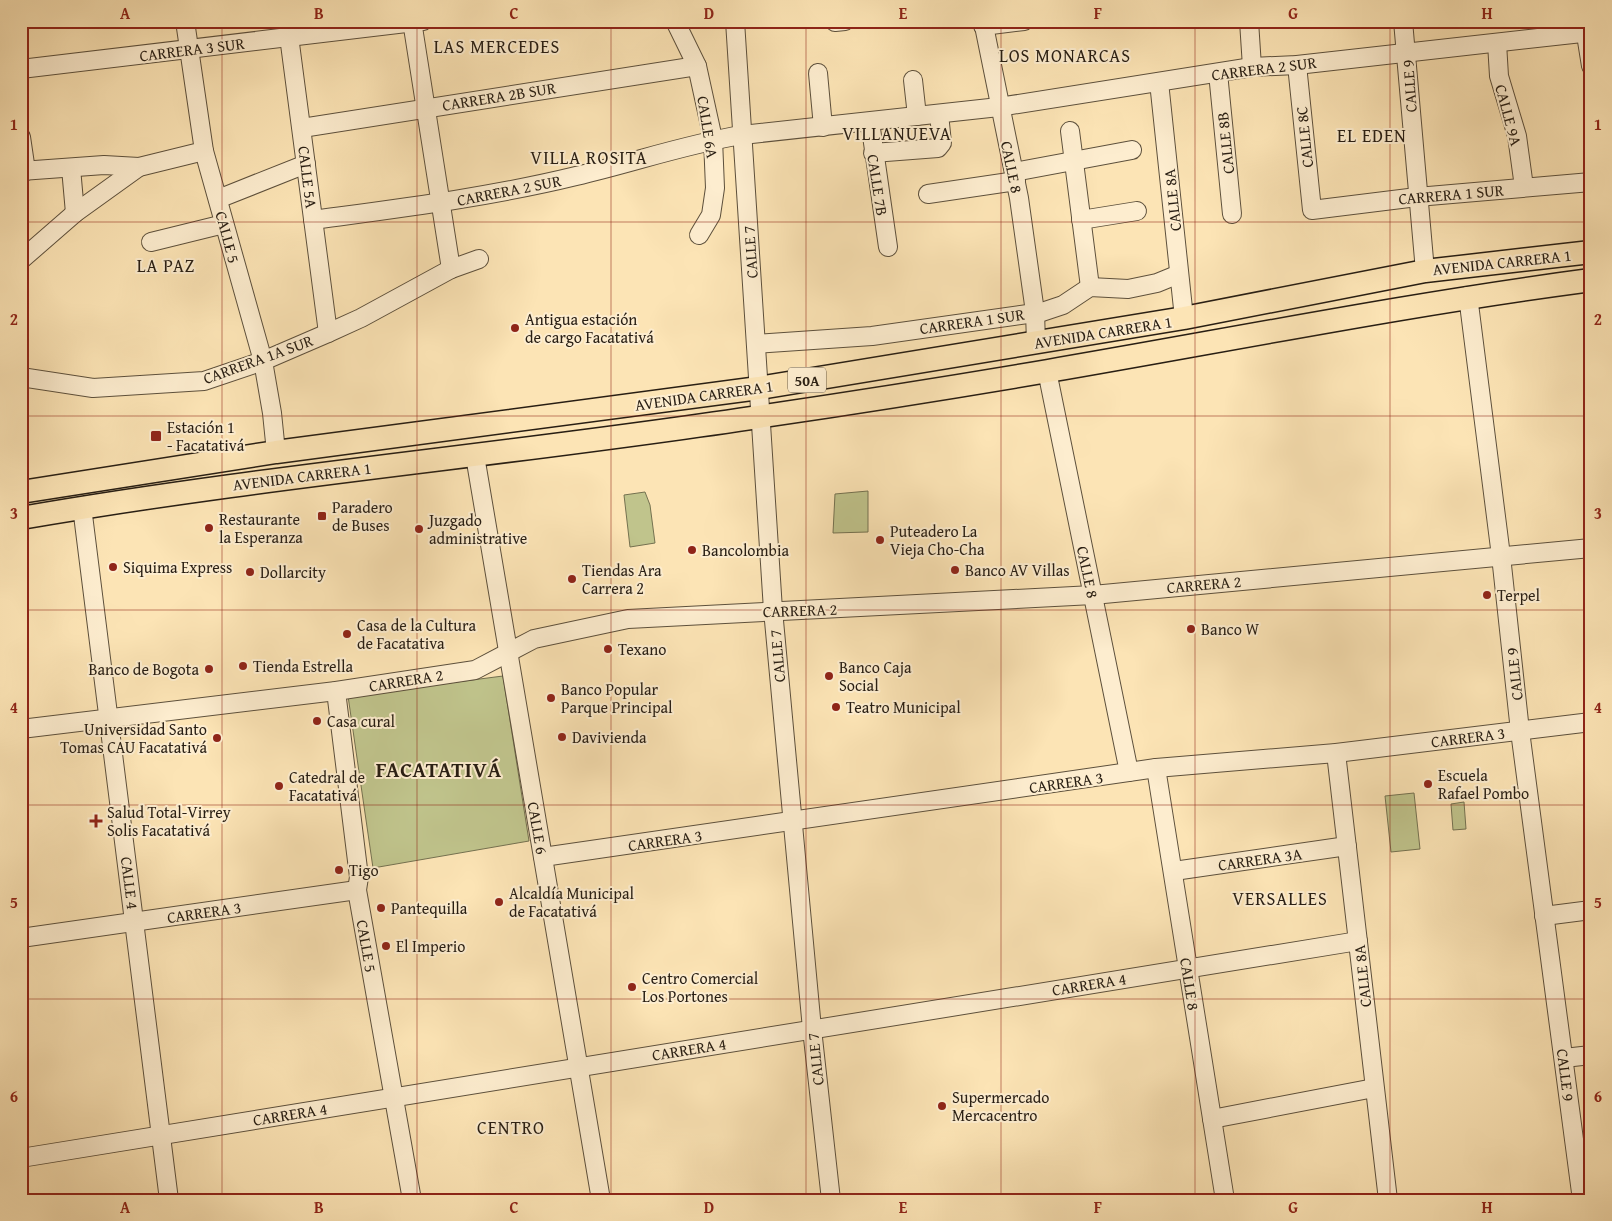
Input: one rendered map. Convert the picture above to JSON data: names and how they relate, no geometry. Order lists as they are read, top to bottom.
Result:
{
  "streets": {
    "main road": ["AVENIDA CARRERA 1", "50A"],
    "street": [
      "CARRERA 3 SUR",
      "CARRERA 2 SUR",
      "CALLE 9",
      "CARRERA 2B SUR",
      "CALLE 9A",
      "CALLE 6A",
      "CALLE 8C",
      "CALLE 8B",
      "CALLE 8",
      "CALLE 5A",
      "CALLE 7B",
      "CARRERA 1 SUR",
      "CALLE 8A",
      "CALLE 5",
      "CALLE 7",
      "CARRERA 1A SUR",
      "CARRERA 2",
      "CARRERA 3",
      "CALLE 6",
      "CARRERA 3A",
      "CALLE 4",
      "CARRERA 4"
    ]
  },
  "crossings": [
    ["CARRERA 3 SUR", "CALLE 5A"],
    ["CARRERA 3 SUR", "CALLE 5"],
    ["CARRERA 2 SUR", "CALLE 9"],
    ["CARRERA 2 SUR", "CALLE 9A"],
    ["CARRERA 2 SUR", "CALLE 6A"],
    ["CARRERA 2 SUR", "CALLE 8C"],
    ["CARRERA 2 SUR", "CALLE 8B"],
    ["CARRERA 2 SUR", "CALLE 8"],
    ["CARRERA 2 SUR", "CALLE 5A"],
    ["CARRERA 2 SUR", "CALLE 7B"],
    ["CARRERA 2 SUR", "CALLE 8A"],
    ["CARRERA 2 SUR", "CALLE 7"],
    ["CALLE 9", "CARRERA 1 SUR"],
    ["CALLE 9", "AVENIDA CARRERA 1"],
    ["CALLE 9", "CARRERA 2"],
    ["CALLE 9", "CARRERA 3"],
    ["CARRERA 2B SUR", "CALLE 6A"],
    ["CARRERA 2B SUR", "CALLE 5A"],
    ["CALLE 9A", "CARRERA 1 SUR"],
    ["CALLE 8C", "CARRERA 1 SUR"],
    ["CALLE 8", "CARRERA 1 SUR"],
    ["CALLE 8", "AVENIDA CARRERA 1"],
    ["CALLE 8", "CARRERA 2"],
    ["CALLE 8", "CARRERA 3"],
    ["CALLE 8", "CARRERA 3A"],
    ["CALLE 8", "CARRERA 4"],
    ["CALLE 5A", "CARRERA 1A SUR"],
    ["CARRERA 1 SUR", "CALLE 7"],
    ["CALLE 8A", "AVENIDA CARRERA 1"],
    ["CALLE 8A", "CARRERA 3"],
    ["CALLE 8A", "CARRERA 3A"],
    ["CALLE 8A", "CARRERA 4"],
    ["CALLE 5", "AVENIDA CARRERA 1"],
    ["CALLE 5", "CARRERA 1A SUR"],
    ["CALLE 5", "CARRERA 2"],
    ["CALLE 5", "CARRERA 3"],
    ["CALLE 5", "CARRERA 4"],
    ["CALLE 7", "AVENIDA CARRERA 1"],
    ["CALLE 7", "CARRERA 2"],
    ["CALLE 7", "CARRERA 3"],
    ["CALLE 7", "CARRERA 4"],
    ["AVENIDA CARRERA 1", "CALLE 6"],
    ["AVENIDA CARRERA 1", "CALLE 4"],
    ["CARRERA 2", "CALLE 6"],
    ["CARRERA 2", "CALLE 4"],
    ["CARRERA 3", "CALLE 6"],
    ["CARRERA 3", "CALLE 4"],
    ["CALLE 6", "CARRERA 4"],
    ["CALLE 4", "CARRERA 4"]
  ],
  "districts": [
    "LAS MERCEDES",
    "LOS MONARCAS",
    "VILLANUEVA",
    "EL EDEN",
    "VILLA ROSITA",
    "LA PAZ",
    "FACATATIVÁ",
    "VERSALLES",
    "CENTRO"
  ],
  "places": {
    "other": [
      "Antigua estación de cargo Facatativá",
      "Restaurante la Esperanza",
      "Juzgado administrative",
      "Puteadero La Vieja Cho-Cha",
      "Bancolombia",
      "Siquima Express",
      "Banco AV Villas",
      "Dollarcity",
      "Tiendas Ara Carrera 2",
      "Terpel",
      "Banco W",
      "Casa de la Cultura de Facatativa",
      "Texano",
      "Tienda Estrella",
      "Banco de Bogota",
      "Banco Caja Social",
      "Banco Popular Parque Principal",
      "Teatro Municipal",
      "Casa cural",
      "Davivienda",
      "Universidad Santo Tomas CAU Facatativá",
      "Escuela Rafael Pombo",
      "Catedral de Facatativá",
      "Tigo",
      "Alcaldía Municipal de Facatativá",
      "Pantequilla",
      "El Imperio",
      "Centro Comercial Los Portones",
      "Supermercado Mercacentro"
    ],
    "transit": ["Estación 1 - Facatativá", "Paradero de Buses"],
    "health": ["Salud Total-Virrey Solis Facatativá"]
  },
  "grid": {
    "columns": [
      "A",
      "B",
      "C",
      "D",
      "E",
      "F",
      "G",
      "H"
    ],
    "rows": [
      "1",
      "2",
      "3",
      "4",
      "5",
      "6"
    ]
  }
}
